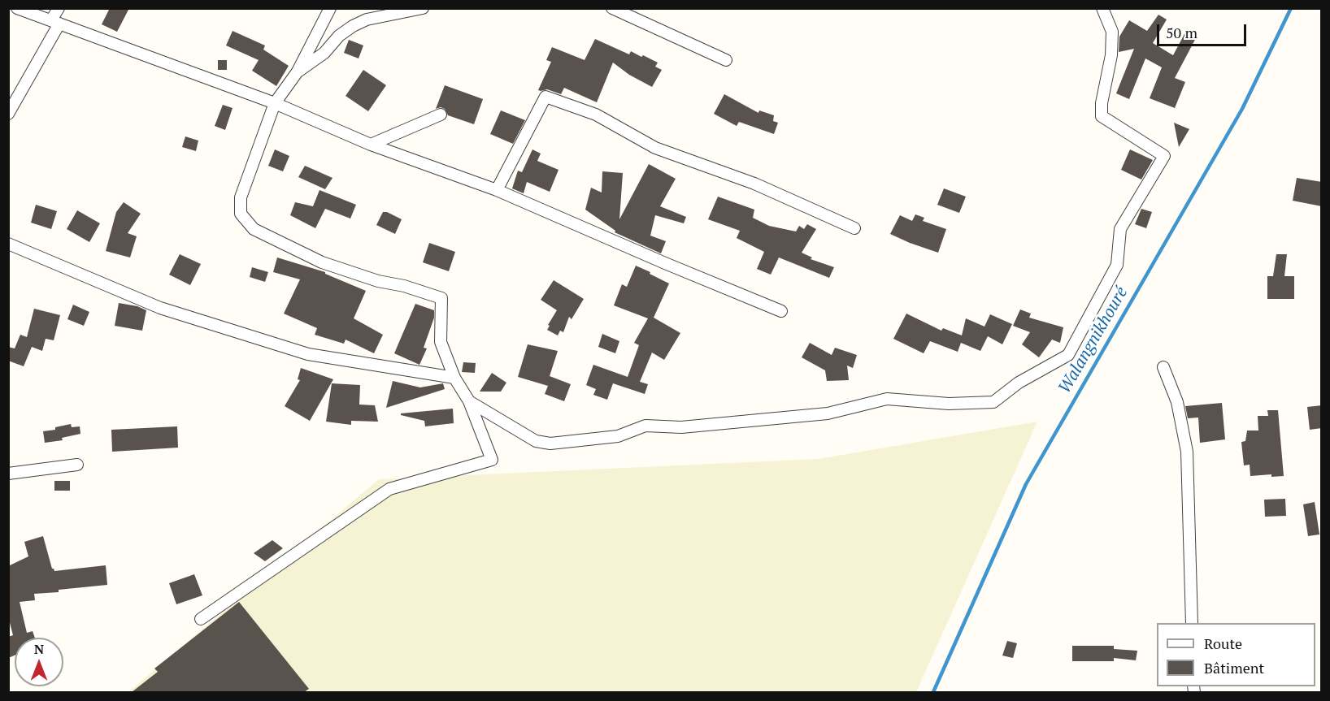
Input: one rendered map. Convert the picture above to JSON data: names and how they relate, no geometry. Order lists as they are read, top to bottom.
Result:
{
  "water": ["Walangnikhouré"],
  "legend": ["Route", "Bâtiment"],
  "scale_bar": "50 m",
  "north": "top"
}
